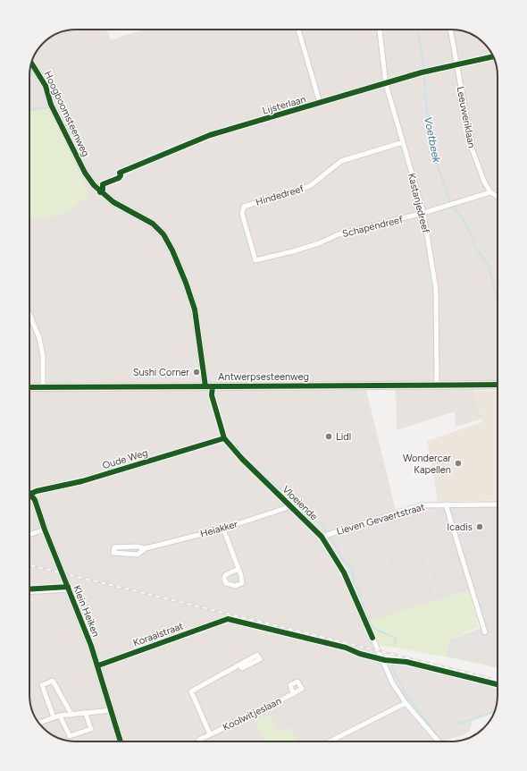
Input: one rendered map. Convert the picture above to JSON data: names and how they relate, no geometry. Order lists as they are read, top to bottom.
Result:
{
  "streets": {
    "main road": ["Antwerpsesteenweg"],
    "street": [
      "Lijsterlaan",
      "Hoogboomsteenweg",
      "Leeuweriklaan",
      "Hindedreef",
      "Kastanjedreef",
      "Schapendreef",
      "Oude Weg",
      "Vloeiende",
      "Lieven Gevaertstraat",
      "Heiakker",
      "Klein Heiken",
      "Koraalstraat",
      "Koolwitjeslaan"
    ]
  },
  "crossings": [
    ["Lijsterlaan", "Leeuweriklaan"],
    ["Lijsterlaan", "Kastanjedreef"],
    ["Hoogboomsteenweg", "Antwerpsesteenweg"],
    ["Hoogboomsteenweg", "Vloeiende"],
    ["Leeuweriklaan", "Schapendreef"],
    ["Hindedreef", "Kastanjedreef"],
    ["Hindedreef", "Schapendreef"],
    ["Kastanjedreef", "Schapendreef"],
    ["Kastanjedreef", "Antwerpsesteenweg"],
    ["Antwerpsesteenweg", "Vloeiende"],
    ["Oude Weg", "Vloeiende"],
    ["Oude Weg", "Klein Heiken"],
    ["Vloeiende", "Lieven Gevaertstraat"],
    ["Vloeiende", "Heiakker"],
    ["Klein Heiken", "Koraalstraat"]
  ],
  "water": ["Voetbeek"],
  "places": [
    "Sushi Corner",
    "Lidl",
    "Wondercar Kapellen",
    "Icadis"
  ]
}
